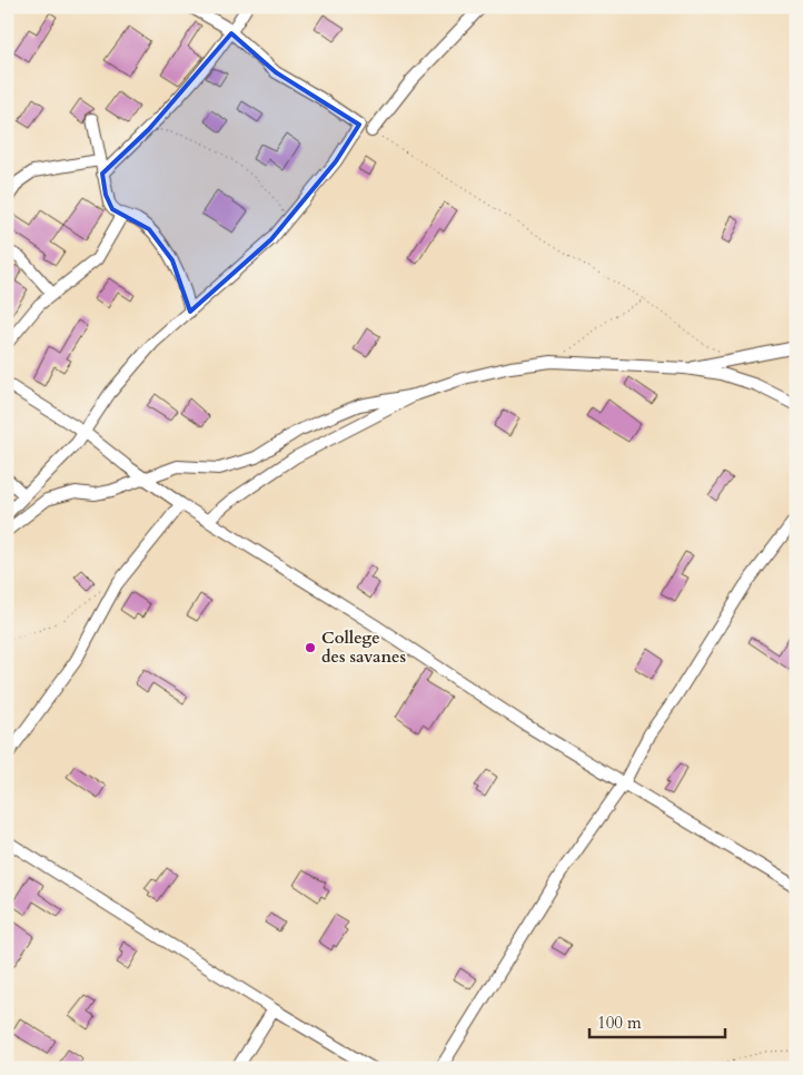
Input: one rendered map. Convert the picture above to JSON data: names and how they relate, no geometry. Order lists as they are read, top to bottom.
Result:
{
  "places": ["College des savanes"],
  "scale_bar": "100 m"
}
